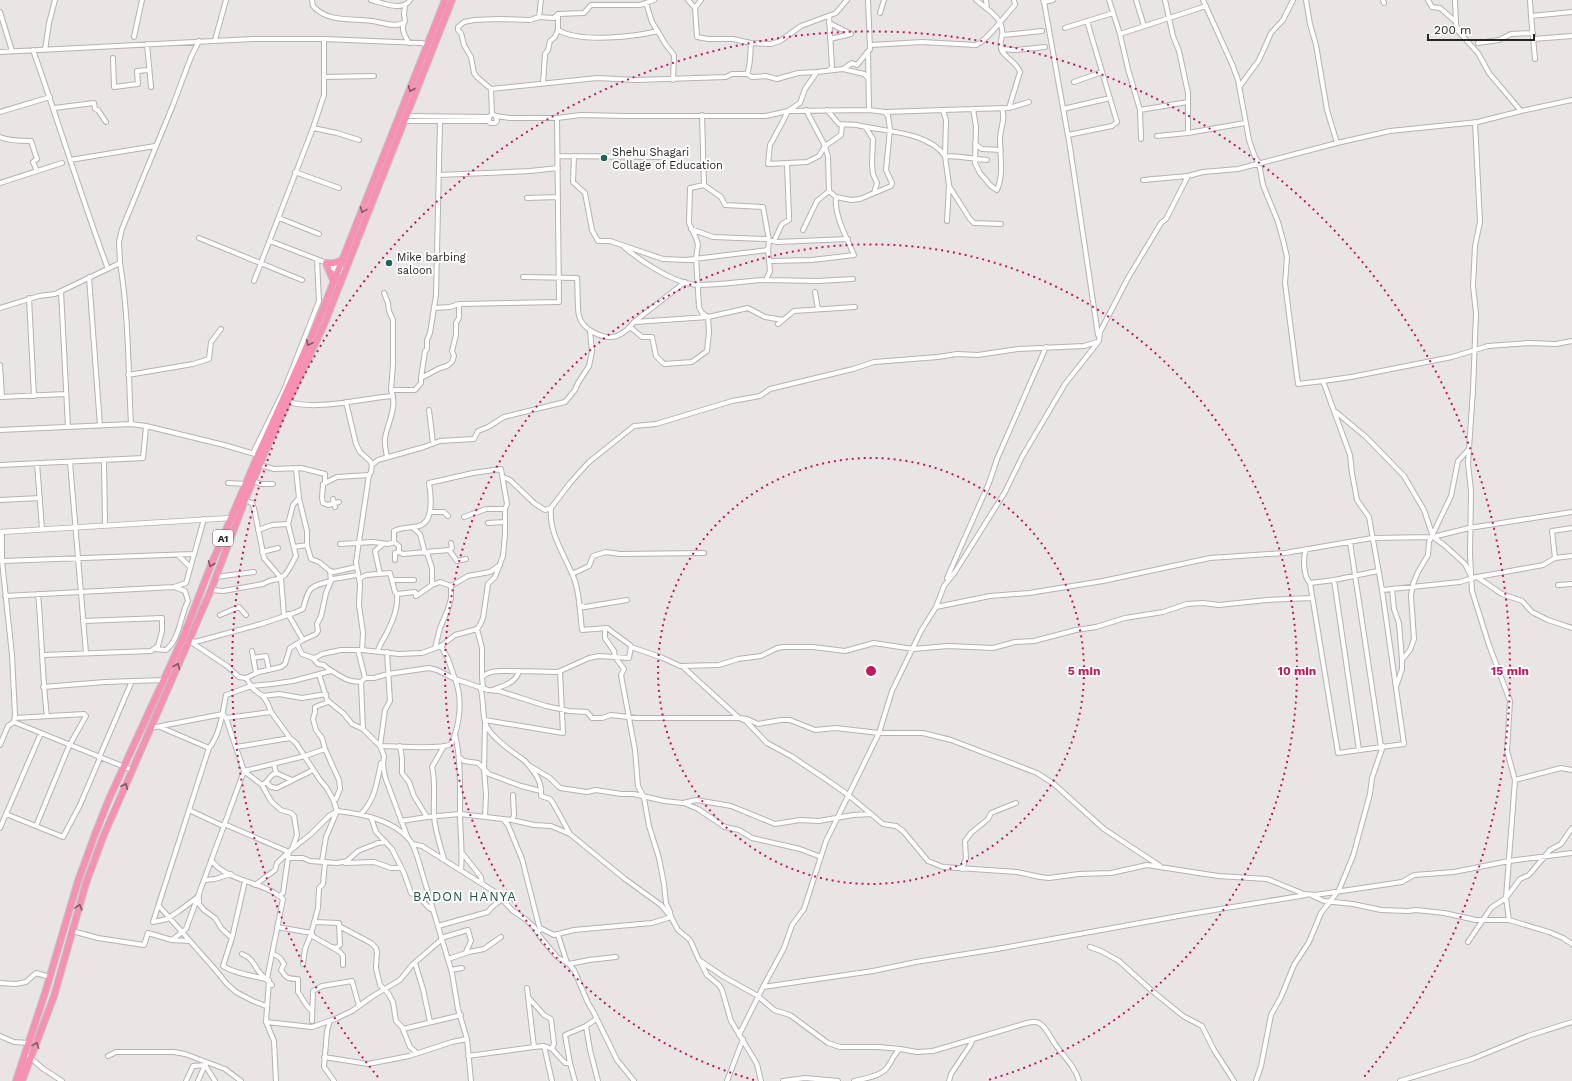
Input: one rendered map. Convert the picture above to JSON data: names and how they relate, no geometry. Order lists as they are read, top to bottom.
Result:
{
  "streets": {
    "highway": ["A1"]
  },
  "districts": ["BADON HANYA"],
  "places": ["Shehu Shagari Collage of Education", "Mike barbing saloon"],
  "scale_bar": "200 m",
  "rings": ["5 min", "10 min", "15 min"]
}
